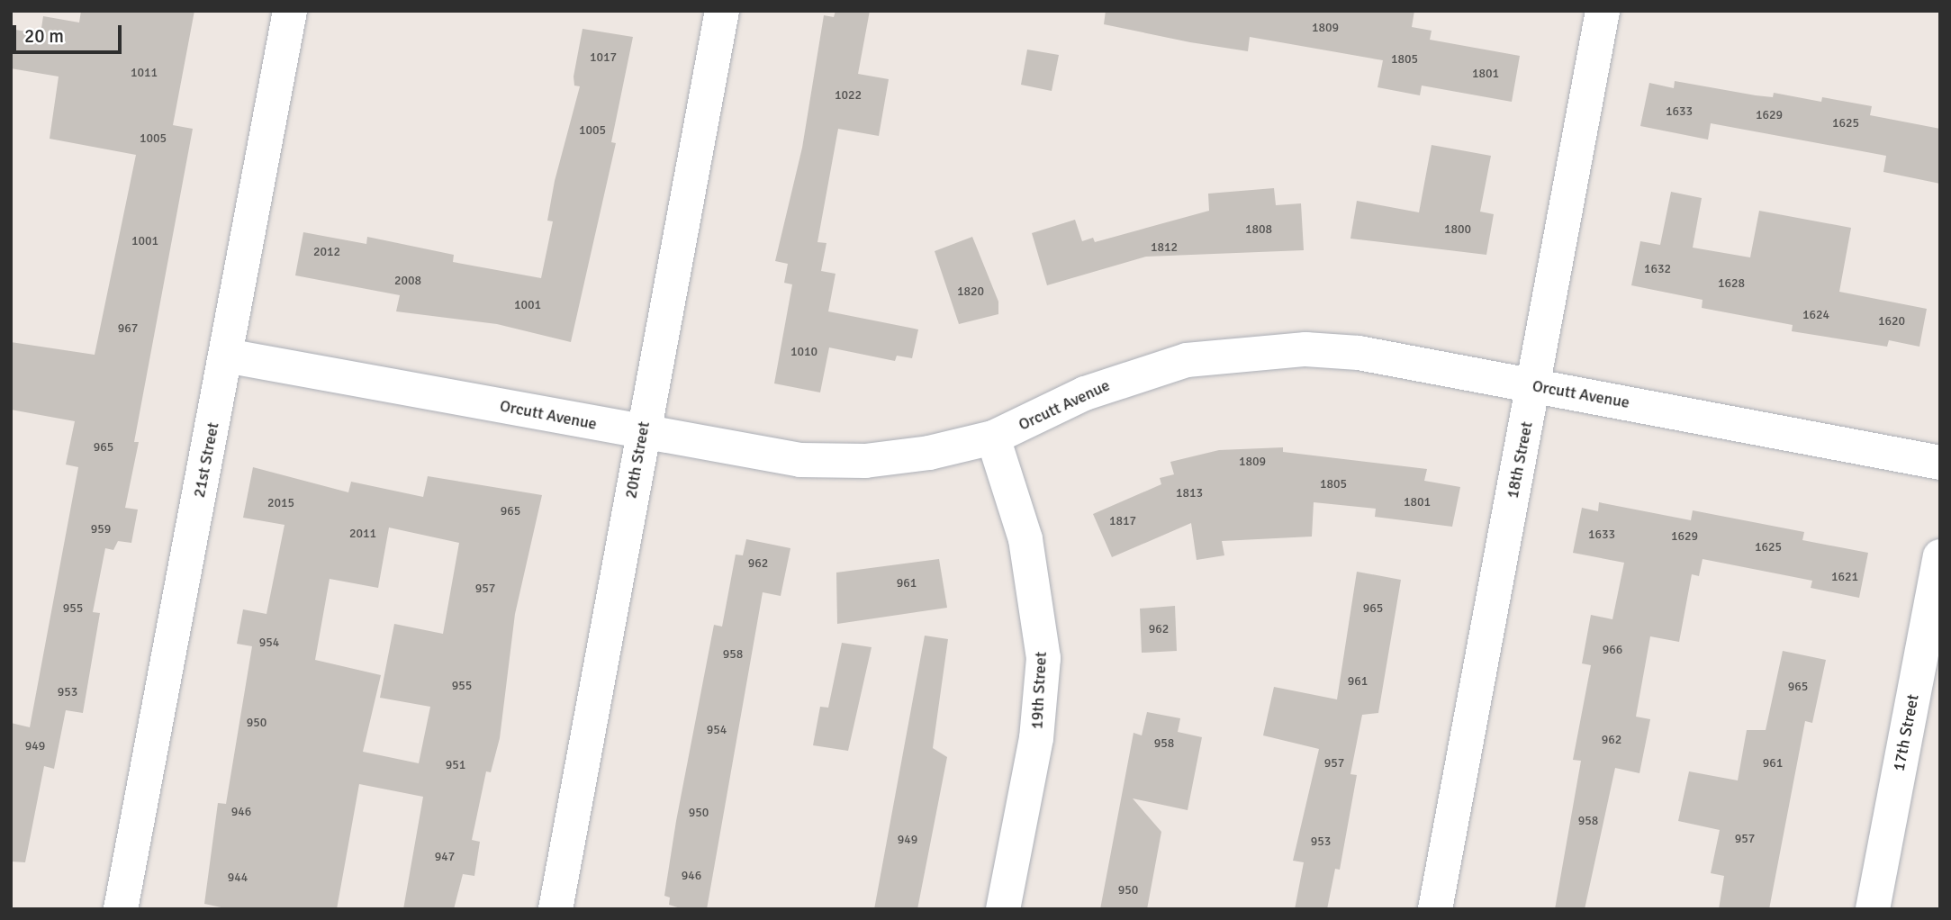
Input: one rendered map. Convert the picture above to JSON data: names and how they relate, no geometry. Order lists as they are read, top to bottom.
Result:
{
  "streets": {
    "street": [
      "Orcutt Avenue",
      "21st Street",
      "20th Street",
      "18th Street",
      "19th Street",
      "17th Street"
    ]
  },
  "crossings": [
    ["Orcutt Avenue", "21st Street"],
    ["Orcutt Avenue", "20th Street"],
    ["Orcutt Avenue", "18th Street"],
    ["Orcutt Avenue", "19th Street"]
  ],
  "house_numbers": [
    "1809",
    "1017",
    "1805",
    "1011",
    "1801",
    "1022",
    "1633",
    "1629",
    "1625",
    "1005",
    "1005",
    "1808",
    "1800",
    "1001",
    "1812",
    "2012",
    "1632",
    "2008",
    "1628",
    "1820",
    "1001",
    "1624",
    "1620",
    "967",
    "1010",
    "965",
    "1809",
    "1805",
    "1813",
    "1801",
    "2015",
    "965",
    "1817",
    "959",
    "2011",
    "1633",
    "1629",
    "1625",
    "962",
    "1621",
    "961",
    "957",
    "955",
    "965",
    "962",
    "954",
    "966",
    "958",
    "961",
    "955",
    "965",
    "953",
    "950",
    "954",
    "962",
    "958",
    "949",
    "957",
    "961",
    "951",
    "946",
    "950",
    "958",
    "957",
    "949",
    "953",
    "947",
    "946",
    "944",
    "950"
  ],
  "scale_bar": "20 m"
}
